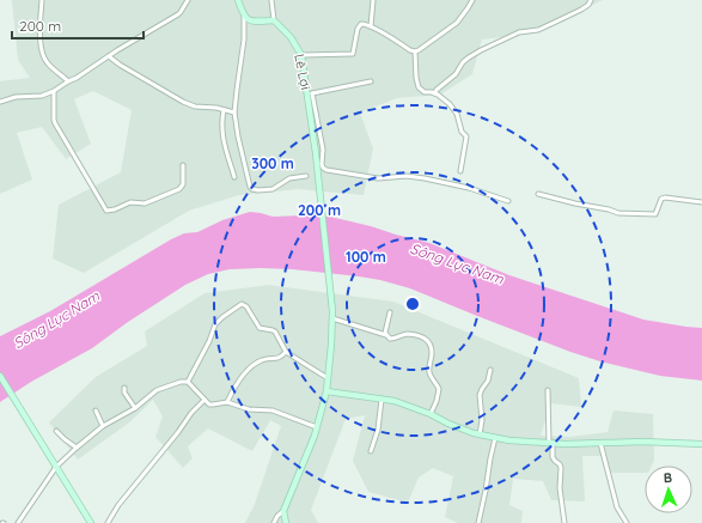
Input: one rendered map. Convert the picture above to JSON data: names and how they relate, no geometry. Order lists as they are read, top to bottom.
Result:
{
  "streets": {
    "street": ["Lê Lợi"]
  },
  "water": ["Sông Lục Nam"],
  "scale_bar": "200 m",
  "north": "top",
  "rings": ["300 m", "200 m", "100 m"]
}
